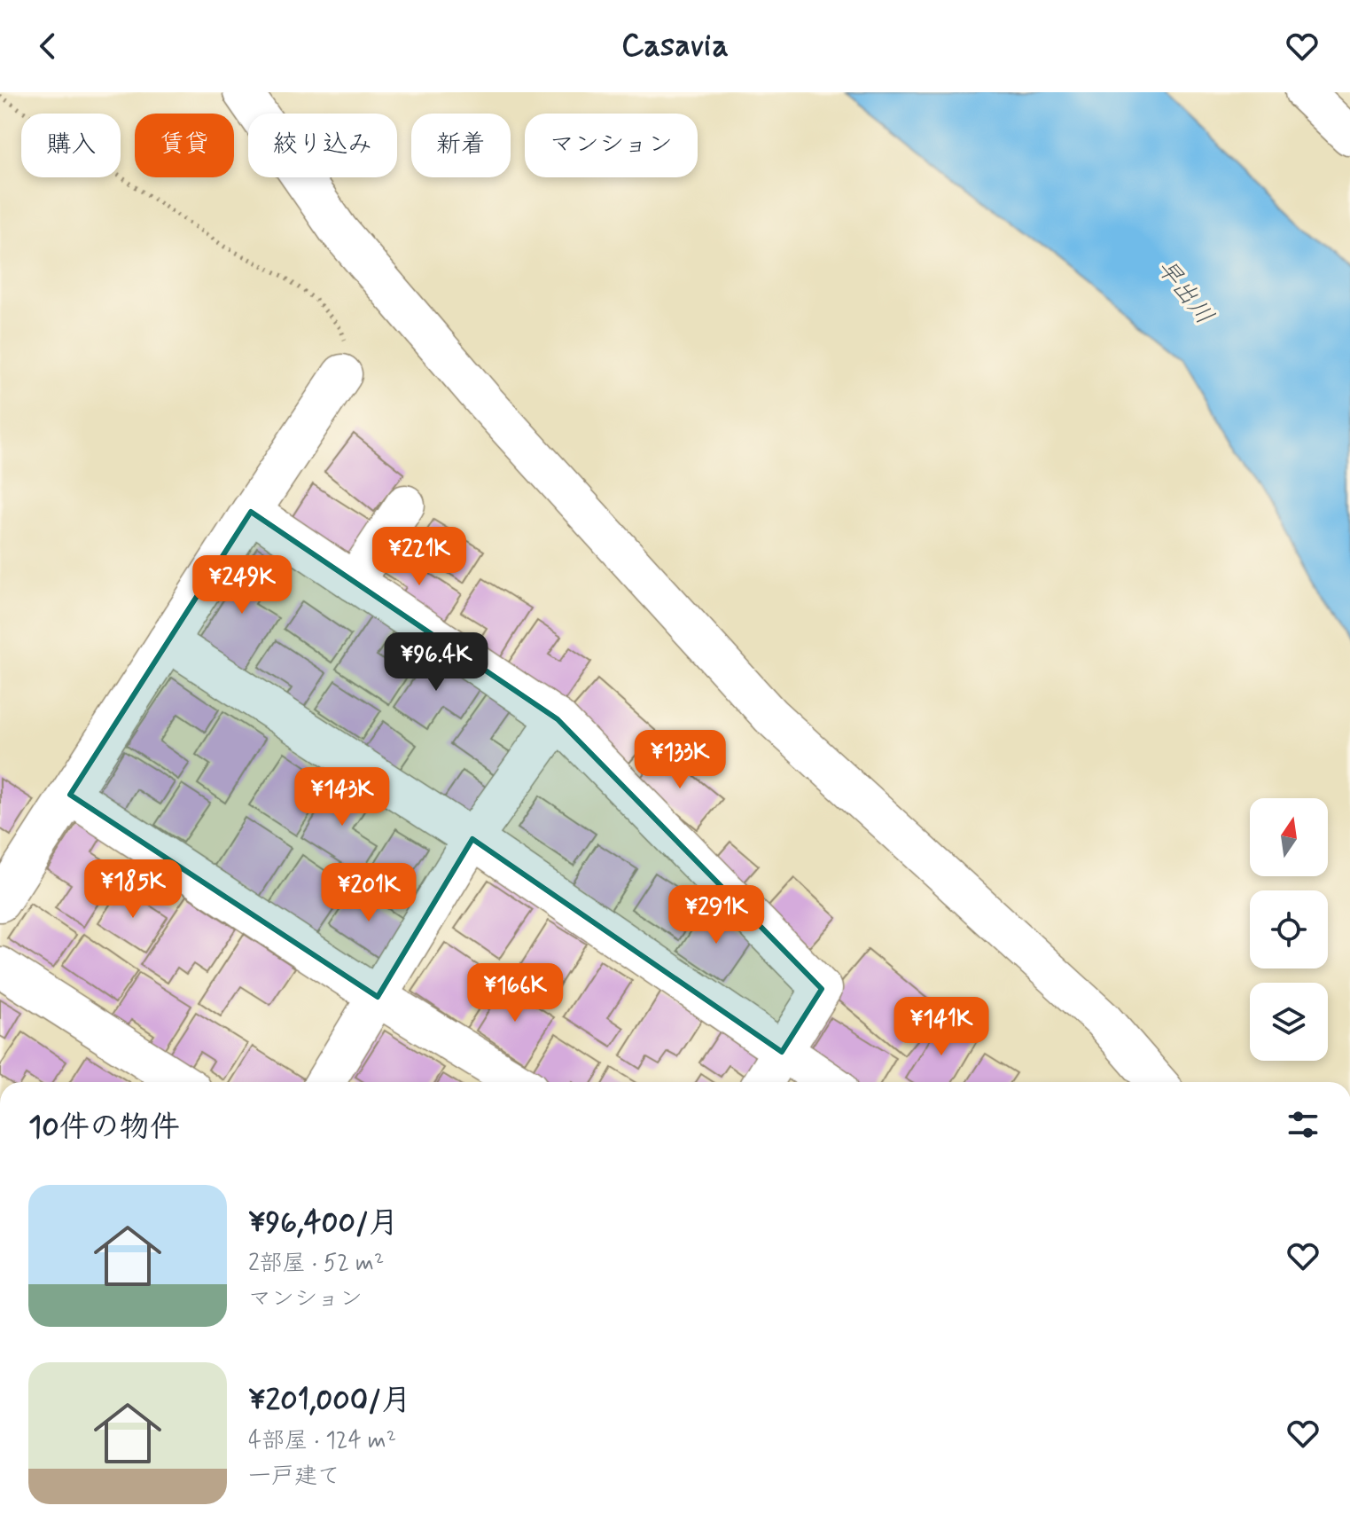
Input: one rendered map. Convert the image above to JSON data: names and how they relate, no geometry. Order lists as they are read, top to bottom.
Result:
{
  "water": ["早出川"],
  "north": "top",
  "page": {
    "header": "Casavia",
    "chip": [
      "購入",
      "賃貸",
      "絞り込み",
      "新着",
      "マンション"
    ],
    "price": [
      "¥221K",
      "¥249K",
      "¥96.4K",
      "¥133K",
      "¥143K",
      "¥185K",
      "¥201K",
      "¥291K",
      "¥166K",
      "¥141K"
    ],
    "heading": "10件の物件",
    "list": [
      {
        "name": "¥96,400/月",
        "note": "2部屋 · 52 m² · マンション"
      },
      {
        "name": "¥201,000/月",
        "note": "4部屋 · 124 m² · 一戸建て"
      }
    ]
  }
}
